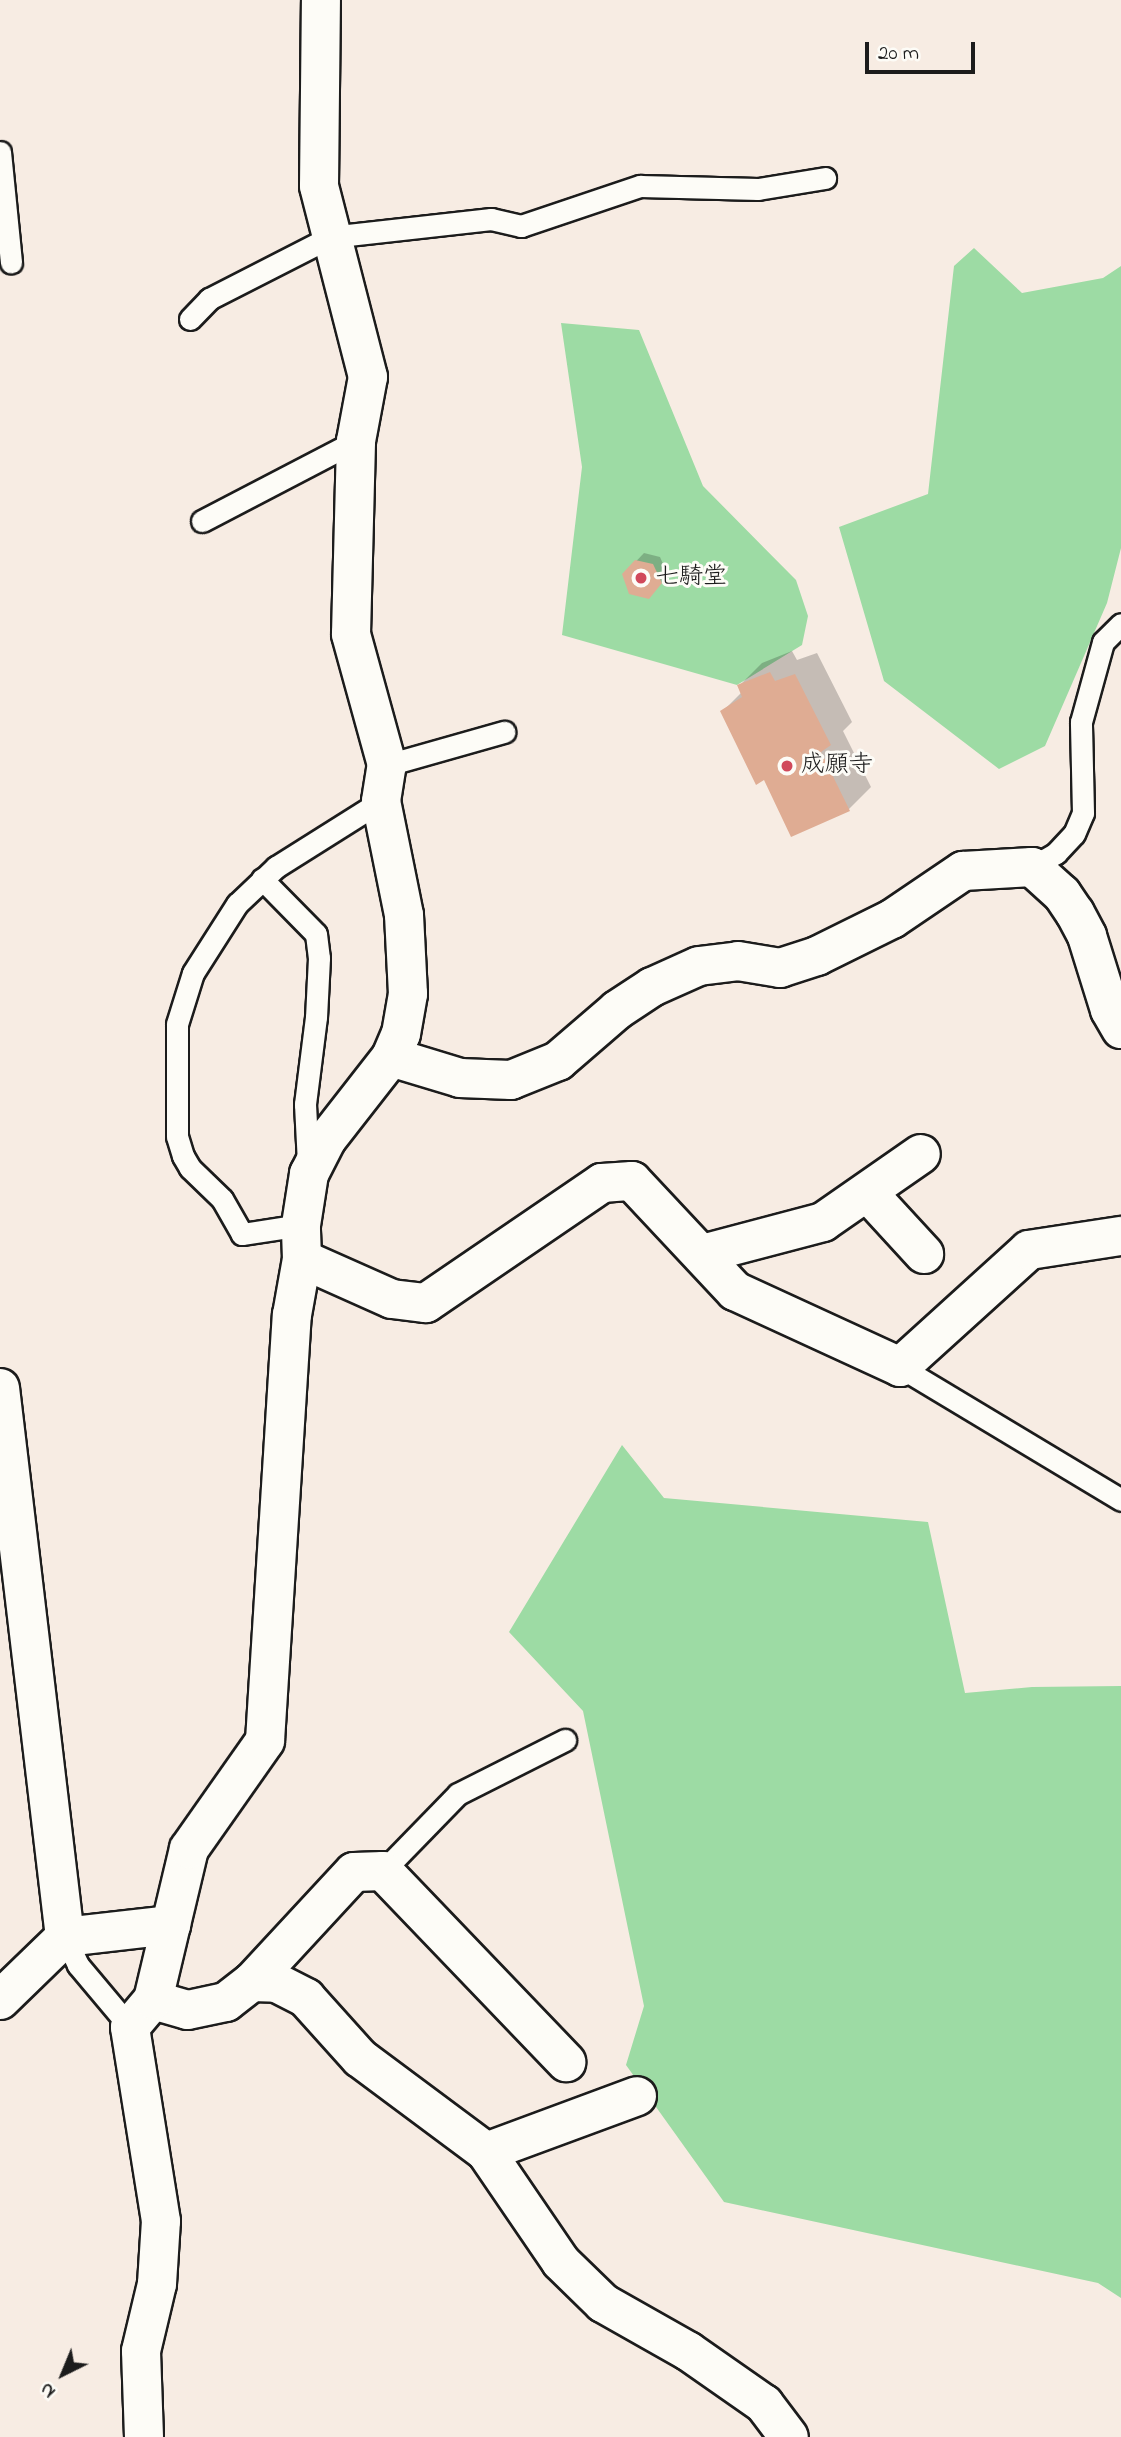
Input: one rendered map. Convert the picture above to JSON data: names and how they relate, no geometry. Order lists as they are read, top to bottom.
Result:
{
  "places": ["七騎堂", "成願寺"],
  "scale_bar": "20 m",
  "north": "bottom left"
}
